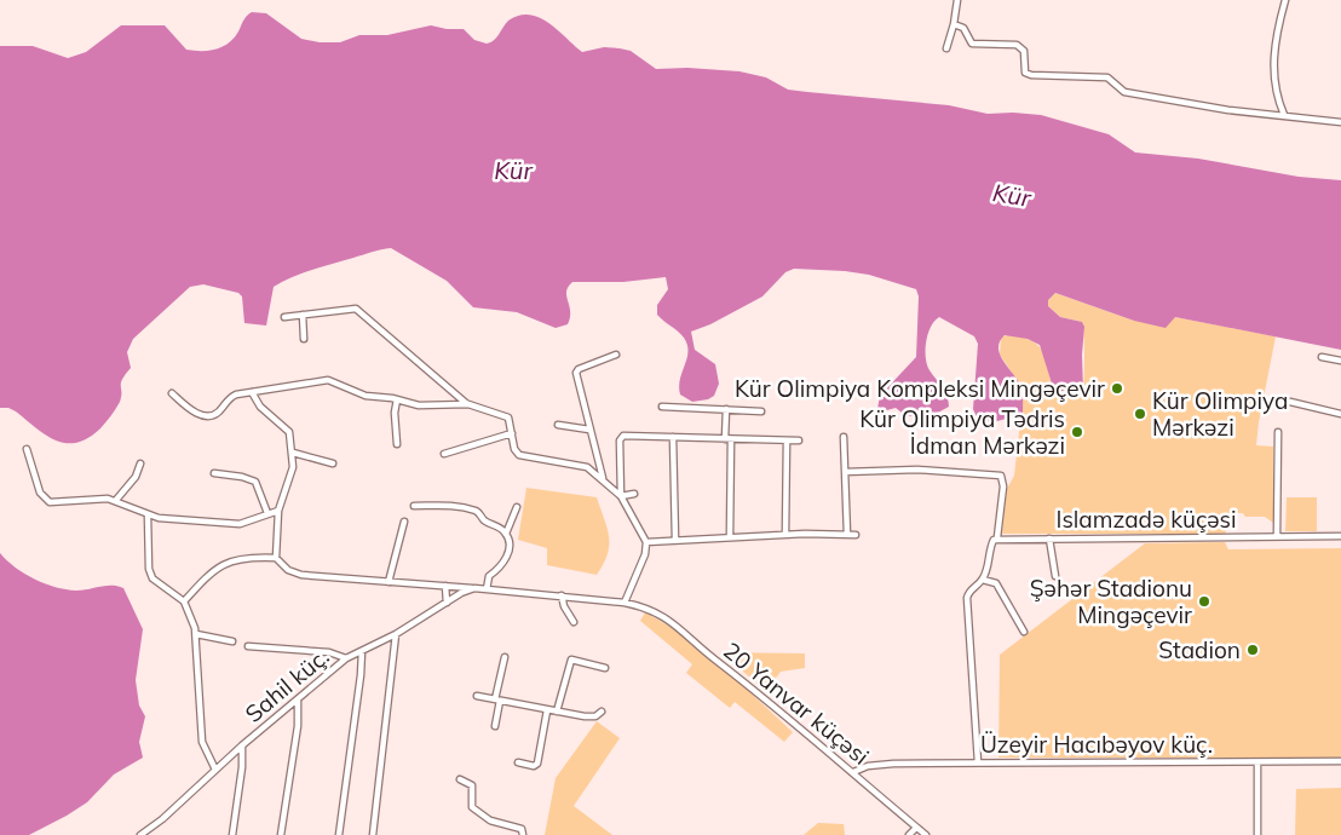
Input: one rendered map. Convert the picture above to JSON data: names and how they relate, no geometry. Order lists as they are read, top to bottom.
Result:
{
  "streets": {
    "street": [
      "Islamzadə küçəsi",
      "Sahil küç.",
      "20 Yanvar küçəsi",
      "Üzeyir Hacıbəyov küç."
    ]
  },
  "crossings": [
    ["Sahil küç.", "20 Yanvar küçəsi"],
    ["20 Yanvar küçəsi", "Üzeyir Hacıbəyov küç."]
  ],
  "water": ["Kür"],
  "places": [
    "Kür Olimpiya Kompleksi Mingəçevir",
    "Kür Olimpiya Mərkəzi",
    "Kür Olimpiya Tədris İdman Mərkəzi",
    "Şəhər Stadionu Mingəçevir",
    "Stadion"
  ]
}
